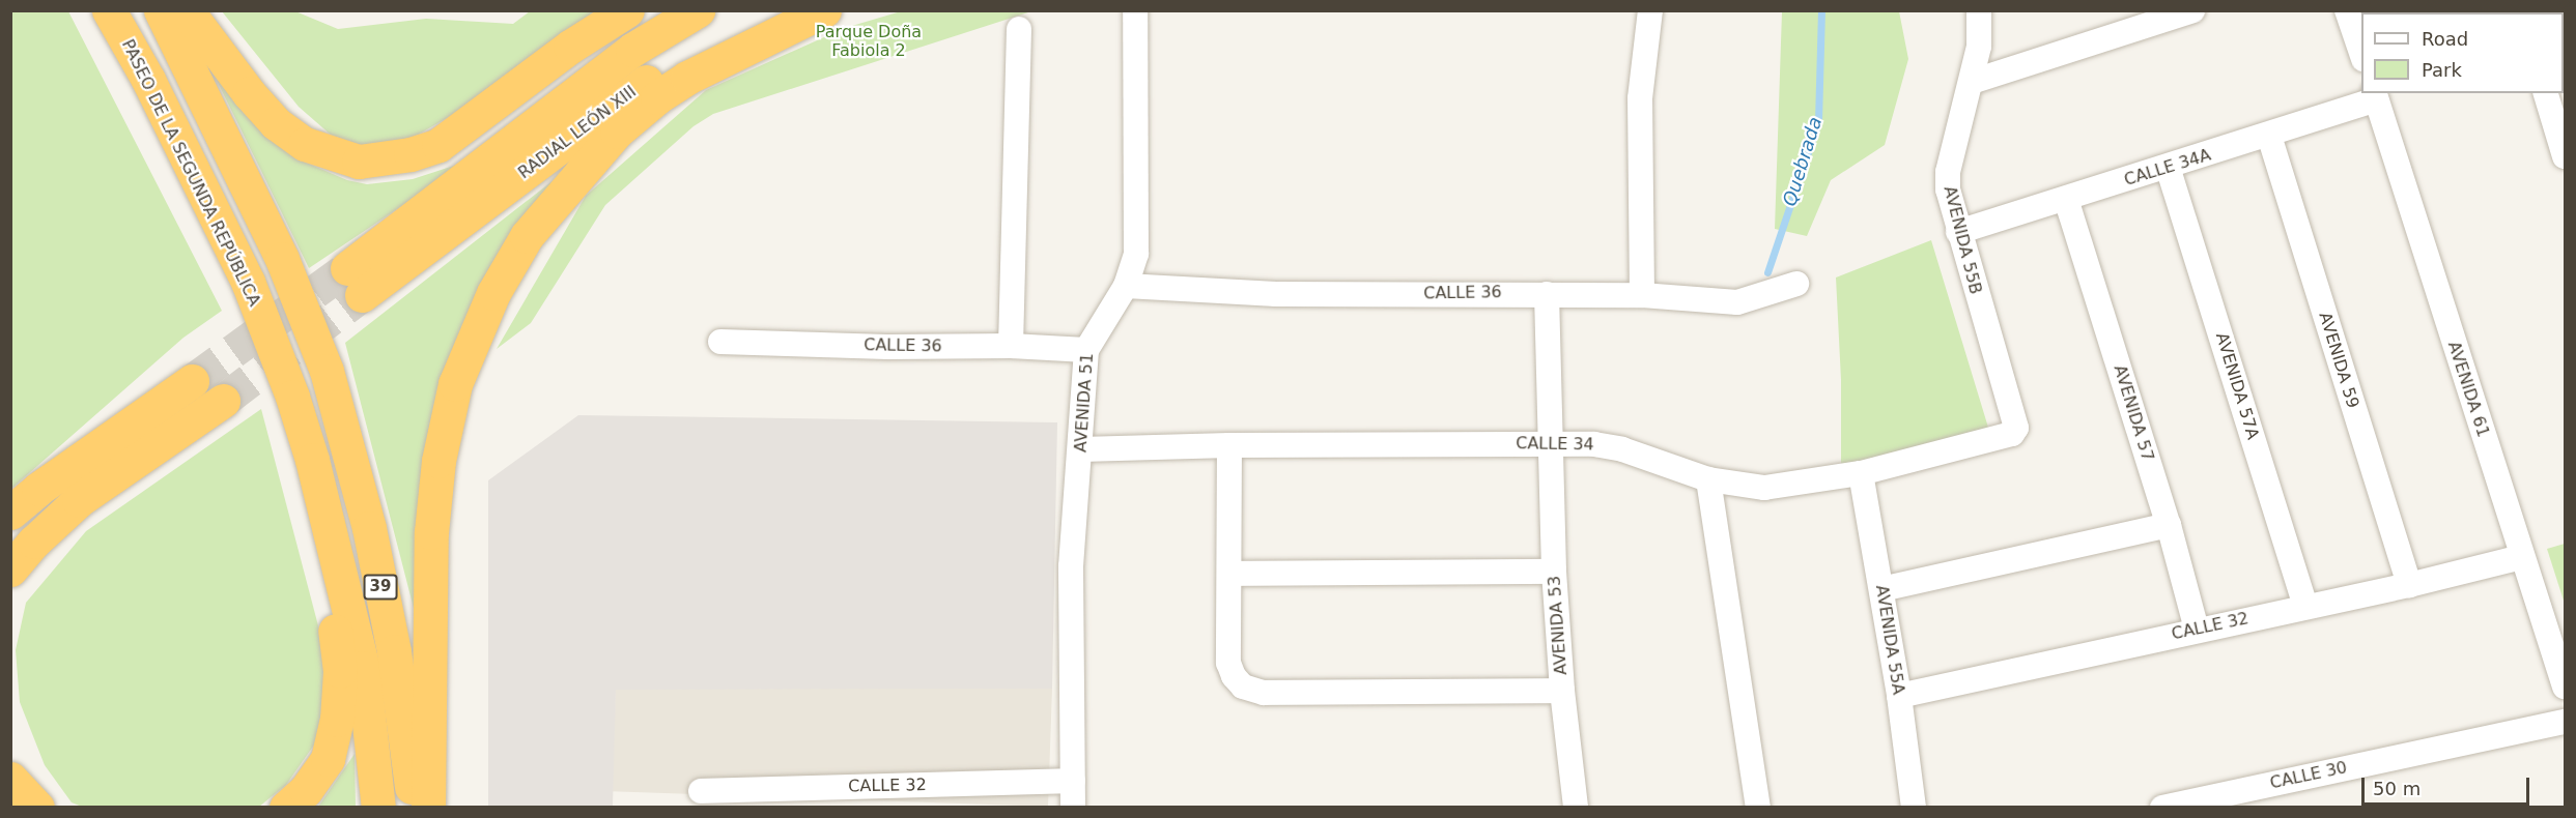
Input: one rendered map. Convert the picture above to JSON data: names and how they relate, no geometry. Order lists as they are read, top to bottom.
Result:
{
  "streets": {
    "highway": ["RADIAL LEÓN XIII", "PASEO DE LA SEGUNDA REPÚBLICA", "39"],
    "street": [
      "CALLE 34A",
      "AVENIDA 55B",
      "CALLE 36",
      "AVENIDA 59",
      "AVENIDA 57A",
      "AVENIDA 61",
      "AVENIDA 51",
      "AVENIDA 57",
      "CALLE 34",
      "AVENIDA 53",
      "CALLE 32",
      "AVENIDA 55A",
      "CALLE 30"
    ]
  },
  "crossings": [
    ["CALLE 34A", "AVENIDA 55B"],
    ["CALLE 34A", "AVENIDA 59"],
    ["CALLE 34A", "AVENIDA 57A"],
    ["CALLE 34A", "AVENIDA 61"],
    ["CALLE 34A", "AVENIDA 57"],
    ["AVENIDA 55B", "CALLE 34"],
    ["CALLE 36", "AVENIDA 51"],
    ["CALLE 36", "AVENIDA 53"],
    ["AVENIDA 59", "CALLE 32"],
    ["AVENIDA 57A", "CALLE 32"],
    ["AVENIDA 61", "CALLE 32"],
    ["AVENIDA 51", "CALLE 34"],
    ["AVENIDA 51", "CALLE 32"],
    ["AVENIDA 57", "CALLE 32"],
    ["CALLE 34", "AVENIDA 53"],
    ["CALLE 34", "AVENIDA 55A"],
    ["CALLE 32", "AVENIDA 55A"]
  ],
  "water": ["Quebrada"],
  "parks": ["Parque Doña Fabiola 2"],
  "legend": ["Road", "Park"],
  "scale_bar": "50 m"
}
